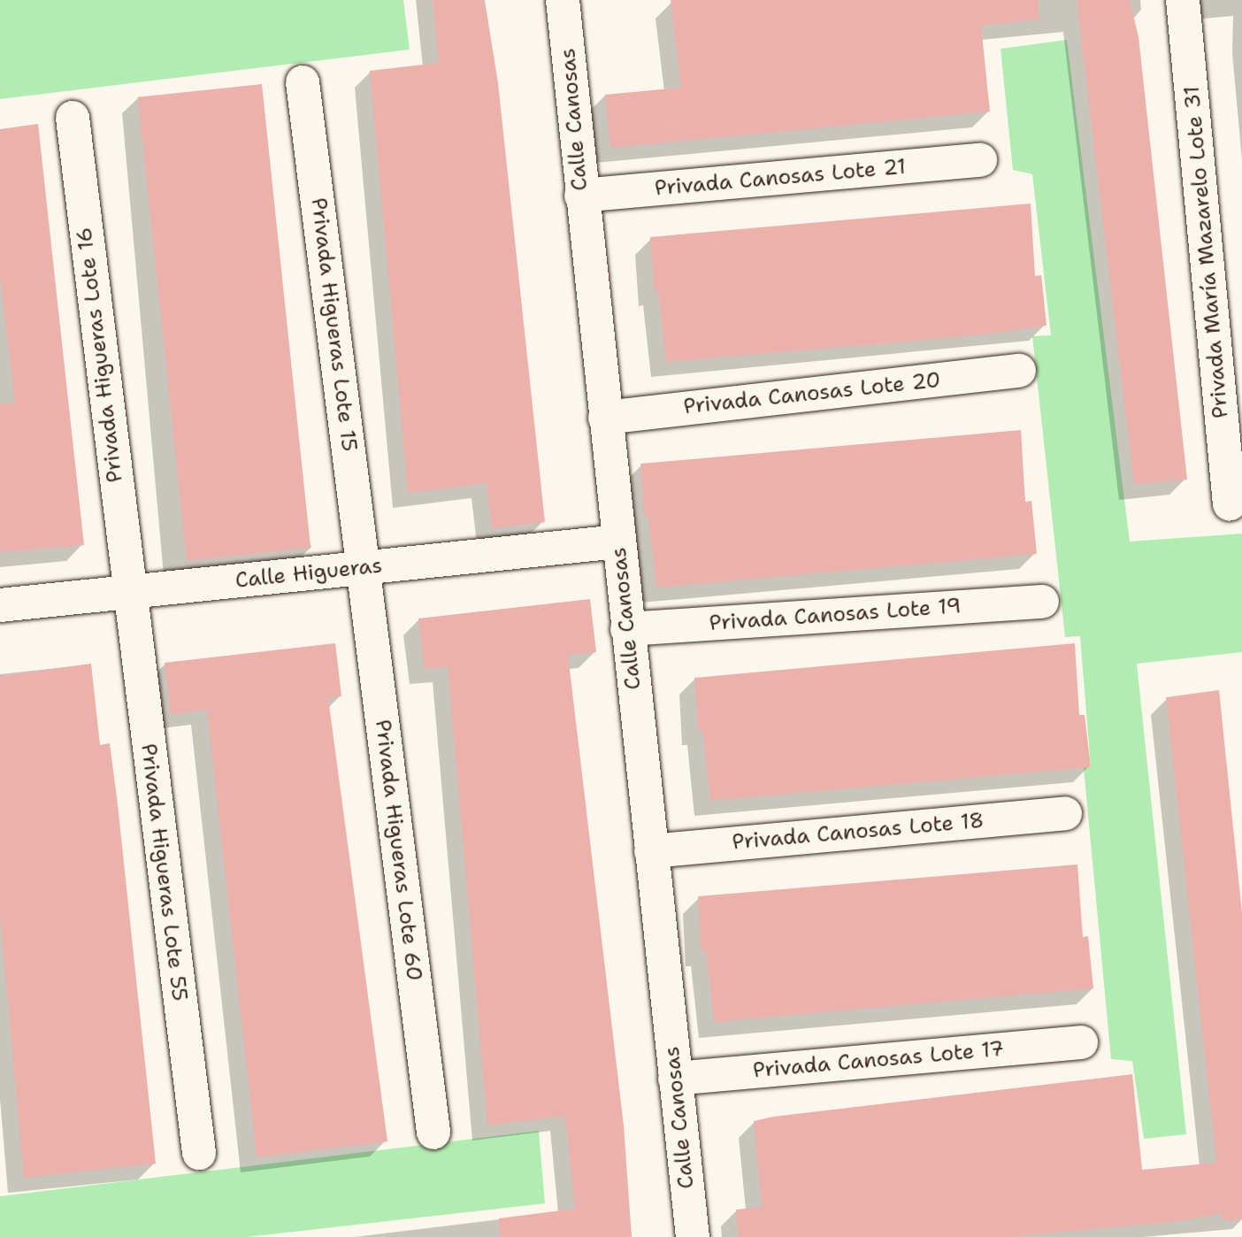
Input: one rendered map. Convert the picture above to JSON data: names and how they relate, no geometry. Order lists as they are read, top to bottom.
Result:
{
  "streets": {
    "street": [
      "Calle Canosas",
      "Privada Canosas Lote 21",
      "Privada María Mazarelo Lote 31",
      "Privada Higueras Lote 15",
      "Privada Higueras Lote 16",
      "Privada Canosas Lote 20",
      "Calle Higueras",
      "Privada Canosas Lote 19",
      "Privada Canosas Lote 18",
      "Privada Higueras Lote 60",
      "Privada Higueras Lote 55",
      "Privada Canosas Lote 17"
    ]
  },
  "crossings": [
    ["Calle Canosas", "Privada Canosas Lote 21"],
    ["Calle Canosas", "Privada Canosas Lote 20"],
    ["Calle Canosas", "Calle Higueras"],
    ["Calle Canosas", "Privada Canosas Lote 19"],
    ["Calle Canosas", "Privada Canosas Lote 18"],
    ["Calle Canosas", "Privada Canosas Lote 17"],
    ["Privada Higueras Lote 15", "Calle Higueras"],
    ["Privada Higueras Lote 15", "Privada Higueras Lote 60"],
    ["Privada Higueras Lote 16", "Calle Higueras"],
    ["Privada Higueras Lote 16", "Privada Higueras Lote 55"],
    ["Calle Higueras", "Privada Higueras Lote 60"],
    ["Calle Higueras", "Privada Higueras Lote 55"]
  ]
}
